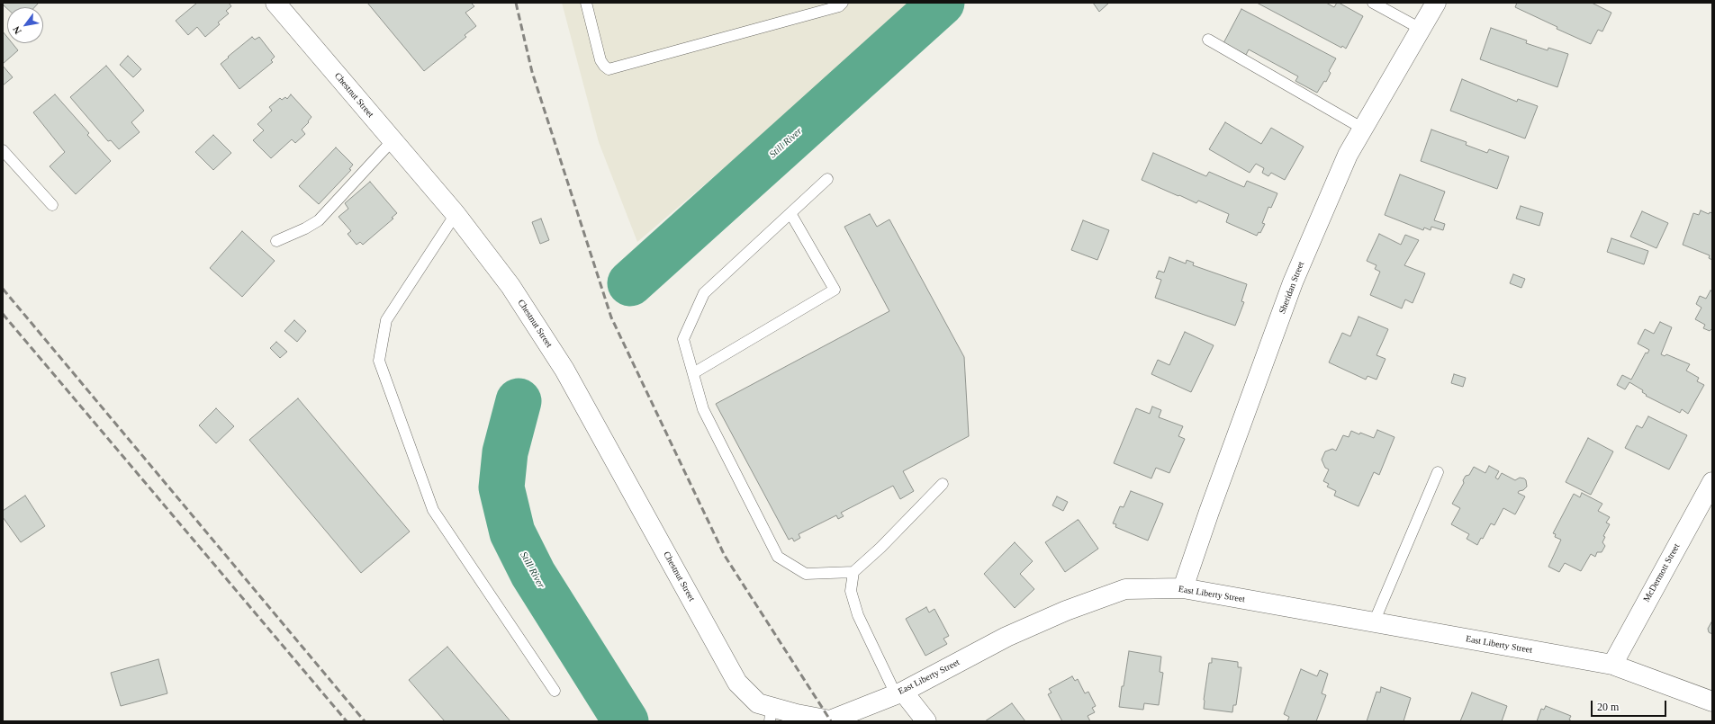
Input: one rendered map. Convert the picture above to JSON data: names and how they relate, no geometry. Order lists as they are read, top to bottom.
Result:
{
  "streets": {
    "street": [
      "Chestnut Street",
      "Sheridan Street",
      "McDermott Street",
      "East Liberty Street"
    ]
  },
  "crossings": [
    ["Chestnut Street", "East Liberty Street"],
    ["Sheridan Street", "East Liberty Street"],
    ["McDermott Street", "East Liberty Street"]
  ],
  "water": ["Still River"],
  "scale_bar": "20 m",
  "north": "bottom left"
}
